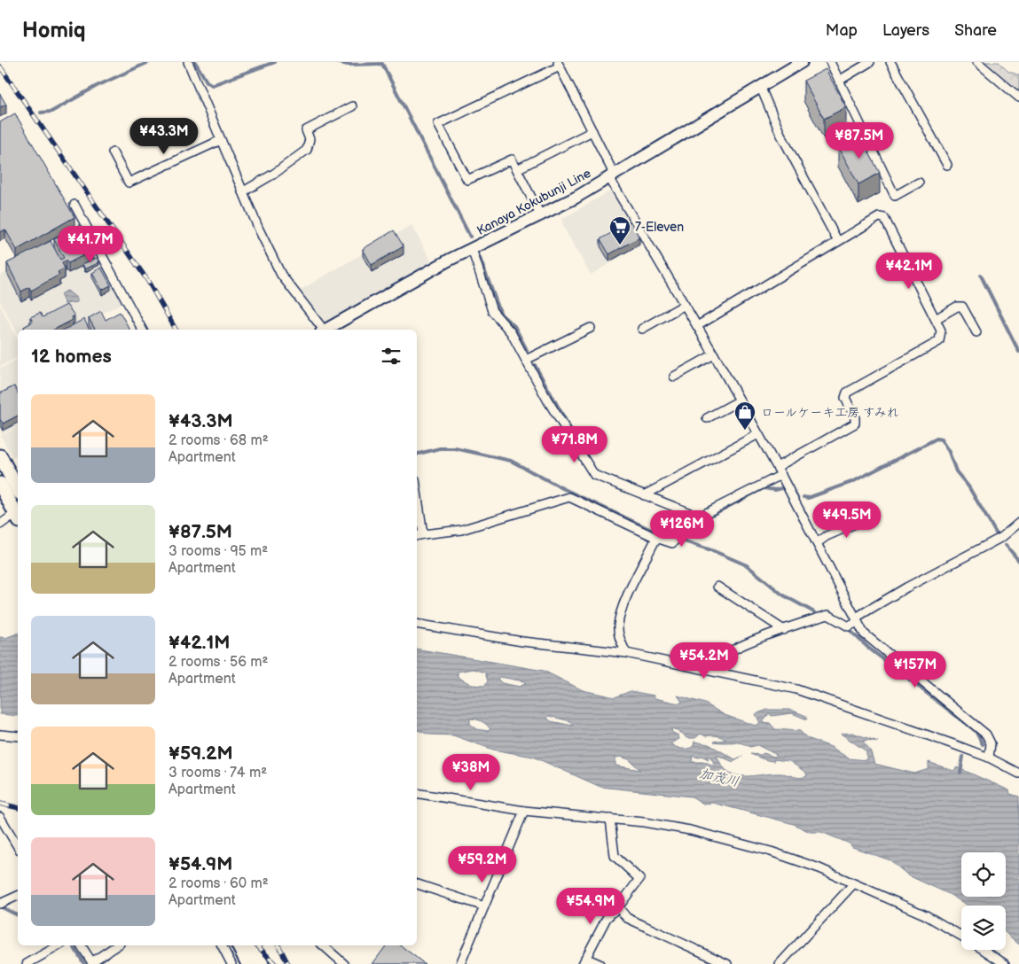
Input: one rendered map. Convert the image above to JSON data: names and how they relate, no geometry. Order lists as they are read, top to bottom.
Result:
{
  "streets": {
    "main road": ["Kanaya Kokubunji Line"]
  },
  "water": ["加茂川"],
  "places": {
    "supermarket": ["7-Eleven"],
    "shop": ["ロールケーキ工房 すみれ"]
  },
  "page": {
    "header": "Homiq",
    "nav": ["Map", "Layers", "Share"],
    "price": [
      "¥43.3M",
      "¥87.5M",
      "¥41.7M",
      "¥42.1M",
      "¥71.8M",
      "¥49.5M",
      "¥126M",
      "¥54.2M",
      "¥157M",
      "¥38M",
      "¥59.2M",
      "¥54.9M"
    ],
    "heading": "12 homes",
    "list": [
      {
        "name": "¥43.3M",
        "note": "2 rooms · 68 m² · Apartment"
      },
      {
        "name": "¥87.5M",
        "note": "3 rooms · 95 m² · Apartment"
      },
      {
        "name": "¥42.1M",
        "note": "2 rooms · 56 m² · Apartment"
      },
      {
        "name": "¥59.2M",
        "note": "3 rooms · 74 m² · Apartment"
      },
      {
        "name": "¥54.9M",
        "note": "2 rooms · 60 m² · Apartment"
      }
    ]
  }
}
